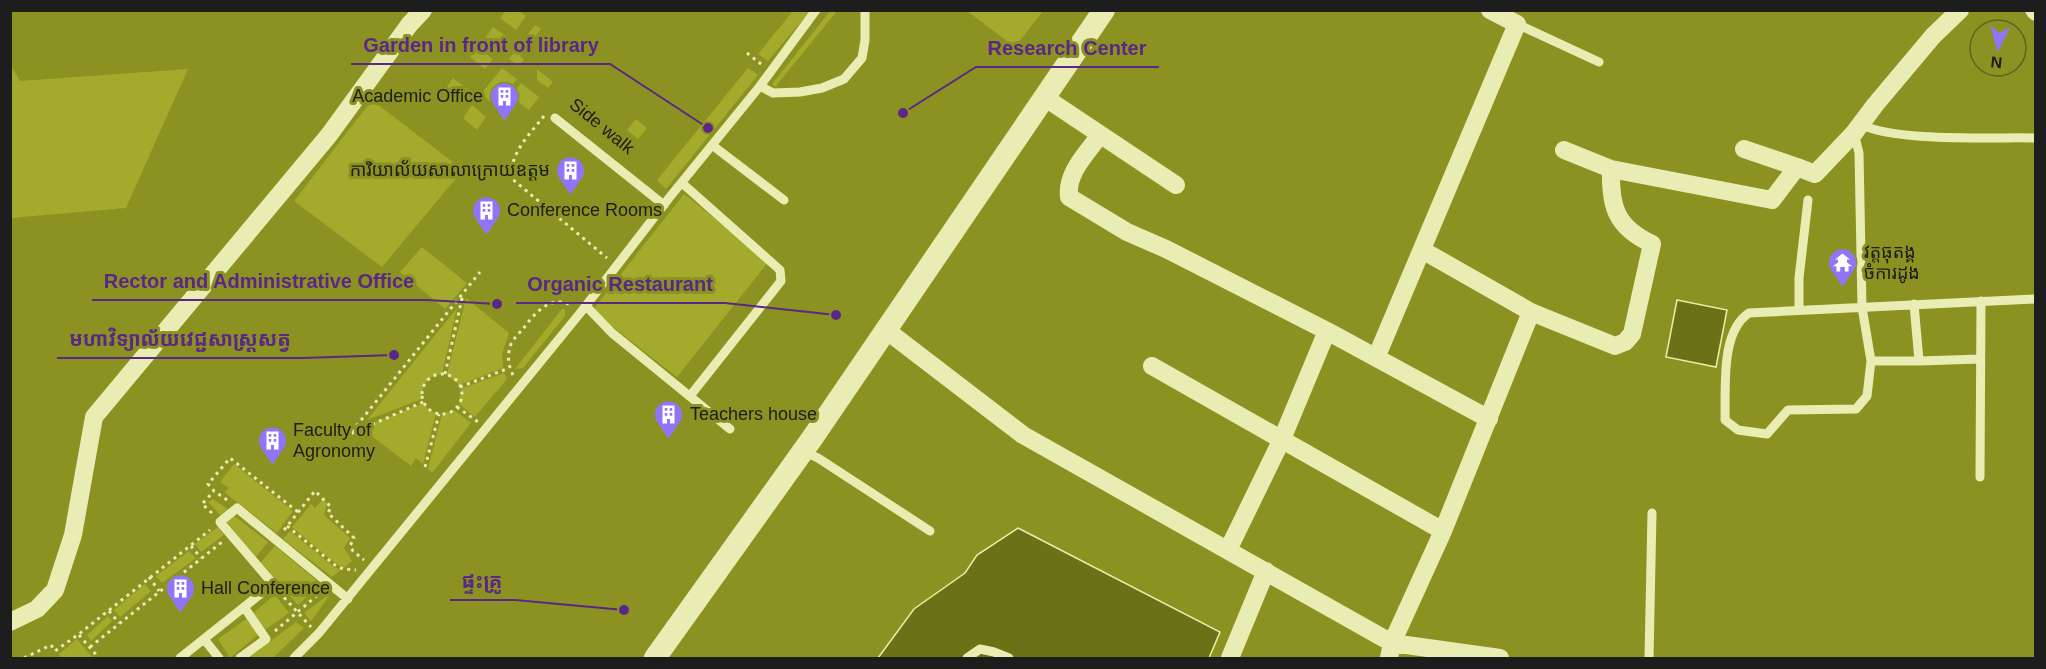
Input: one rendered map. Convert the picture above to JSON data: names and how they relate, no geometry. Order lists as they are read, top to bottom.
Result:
{
  "streets": {
    "path": ["Side walk"]
  },
  "places": {
    "other": [
      "Research Center",
      "Garden in front of library",
      "Rector and Administrative Office",
      "Organic Restaurant",
      "មហាវិទ្យាល័យវេជ្ជសាស្ត្រសត្វ",
      "ផ្ទះគ្រូ"
    ],
    "building": [
      "Academic Office",
      "ការិយាល័យសាលាក្រោយឧត្តម",
      "Conference Rooms",
      "Teachers house",
      "Faculty of Agronomy",
      "Hall Conference"
    ],
    "temple": ["វត្តធុតង្គ ចំការដូង"]
  },
  "north": "bottom"
}
